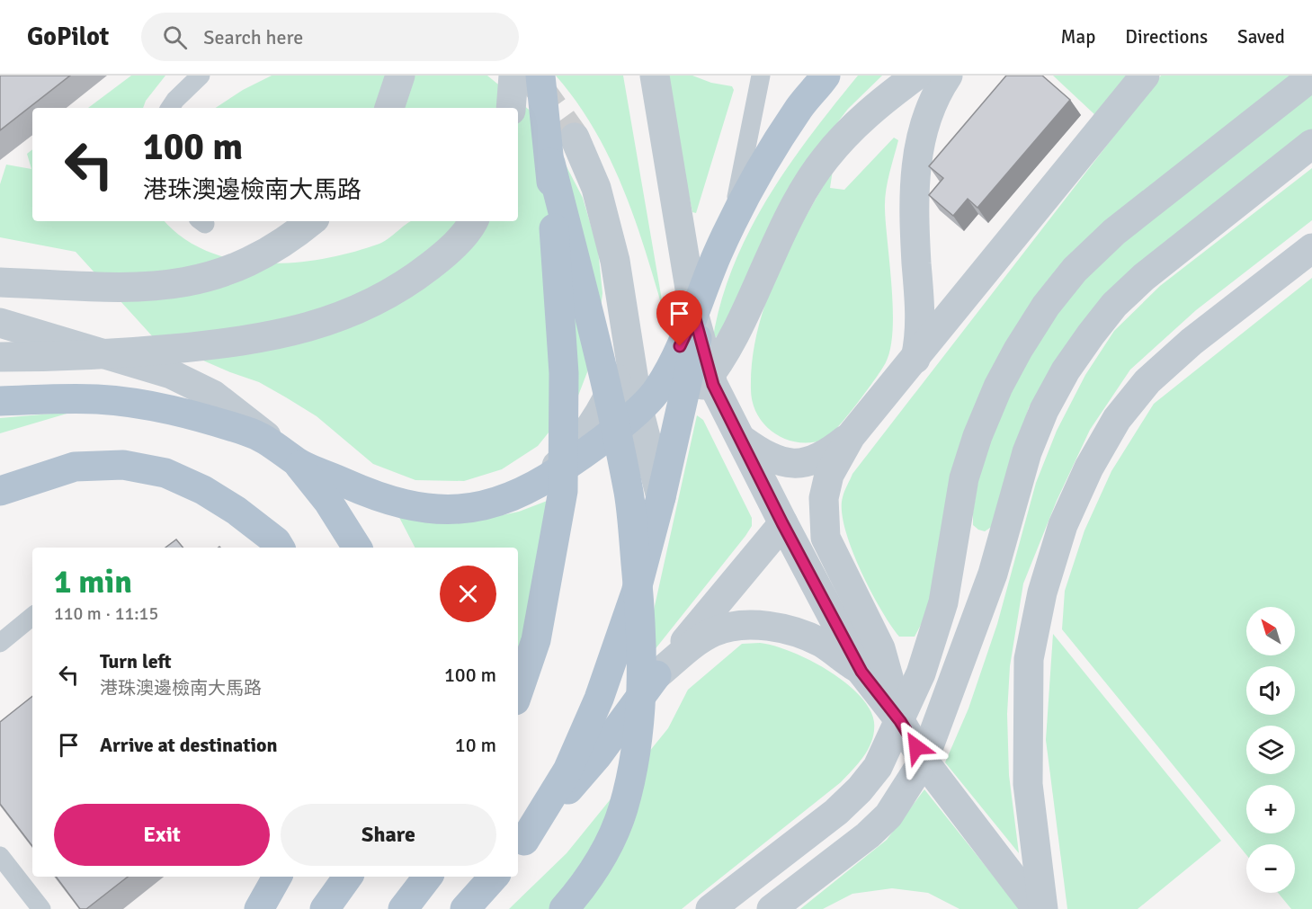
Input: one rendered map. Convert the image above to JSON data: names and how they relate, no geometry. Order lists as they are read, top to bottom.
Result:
{
  "north": "top left",
  "page": {
    "header": "GoPilot",
    "search": "Search here",
    "nav": ["Map", "Directions", "Saved"],
    "turn": ["100 m", "港珠澳邊檢南大馬路"],
    "heading": ["1 min", "110 m · 11:15"],
    "map_buttons": ["+", "−"],
    "list": [
      {
        "name": "Turn left",
        "note": "港珠澳邊檢南大馬路",
        "value": "100 m"
      },
      {
        "name": "Arrive at destination",
        "value": "10 m"
      }
    ],
    "buttons": ["Exit", "Share"]
  }
}
